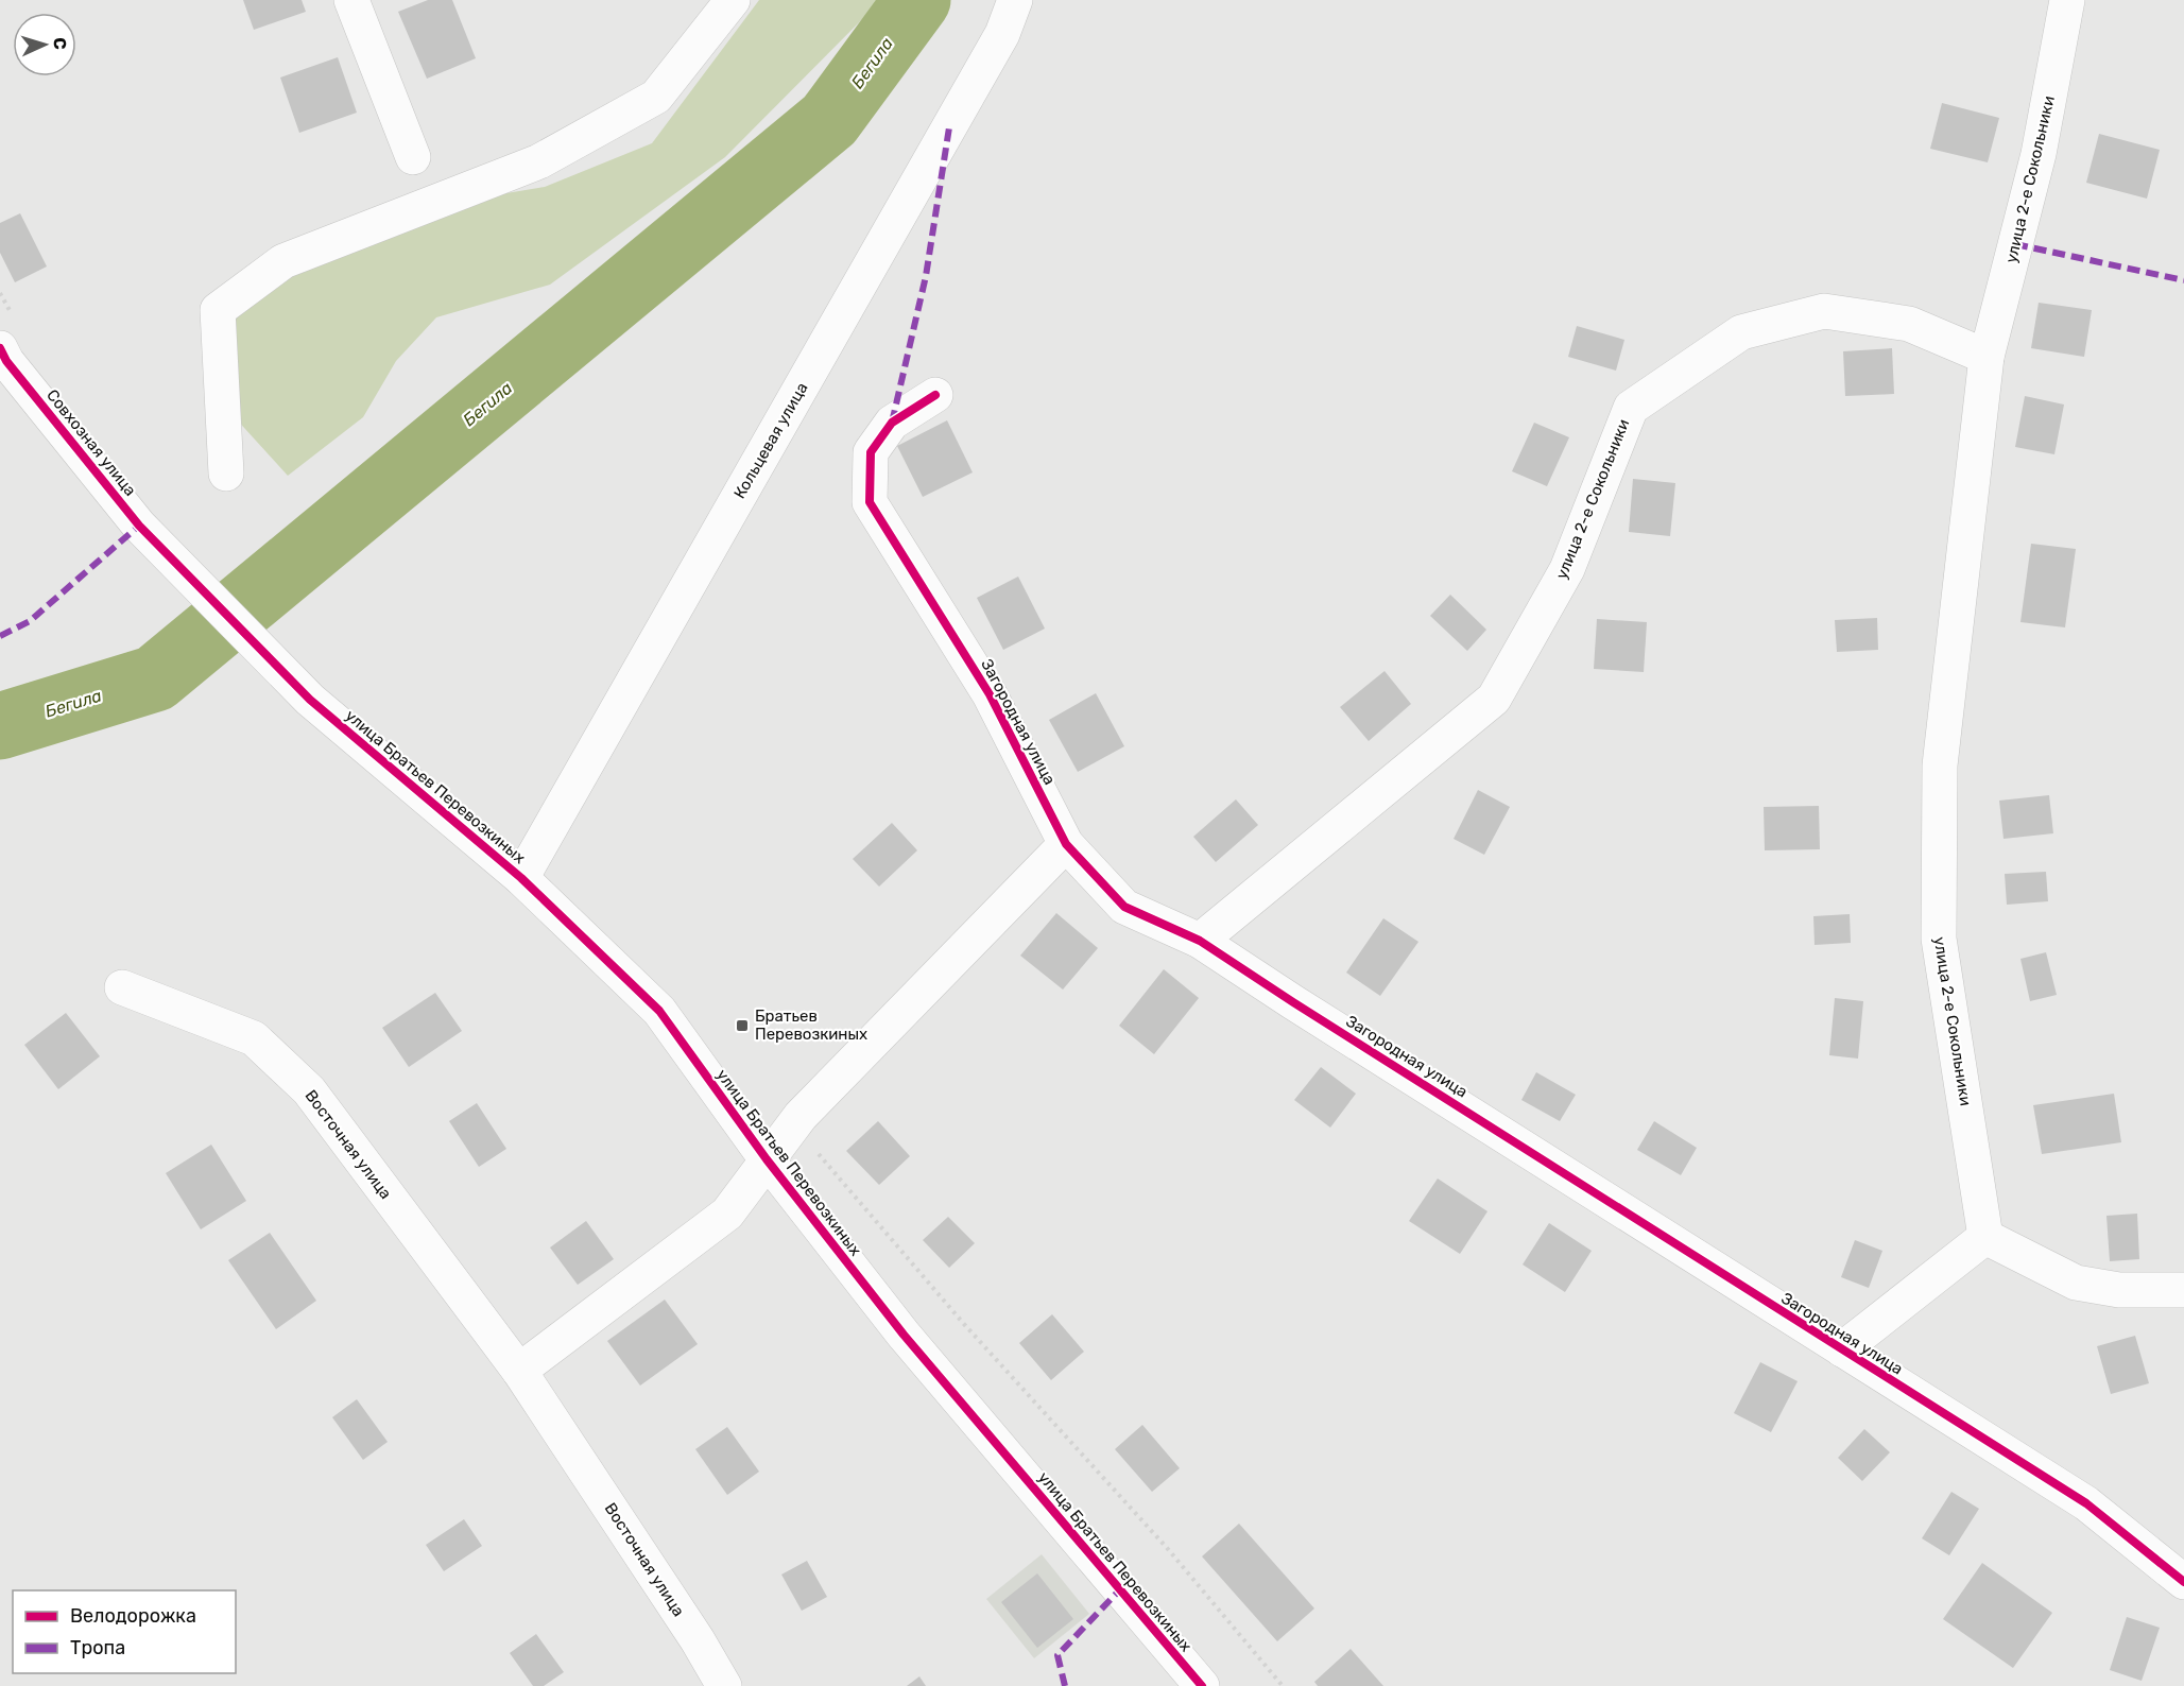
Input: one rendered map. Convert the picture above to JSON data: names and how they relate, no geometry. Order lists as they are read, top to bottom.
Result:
{
  "streets": {
    "street": [
      "улица 2-е Сокольники",
      "Кольцевая улица",
      "Совхозная улица",
      "Загородная улица",
      "улица Братьев Перевозкиных",
      "Восточная улица"
    ]
  },
  "crossings": [
    ["улица 2-е Сокольники", "Загородная улица"],
    ["Кольцевая улица", "улица Братьев Перевозкиных"],
    ["Совхозная улица", "улица Братьев Перевозкиных"]
  ],
  "water": ["Бегила"],
  "places": {
    "transit": ["Братьев Перевозкиных"]
  },
  "legend": ["Велодорожка", "Тропа"],
  "north": "right"
}
